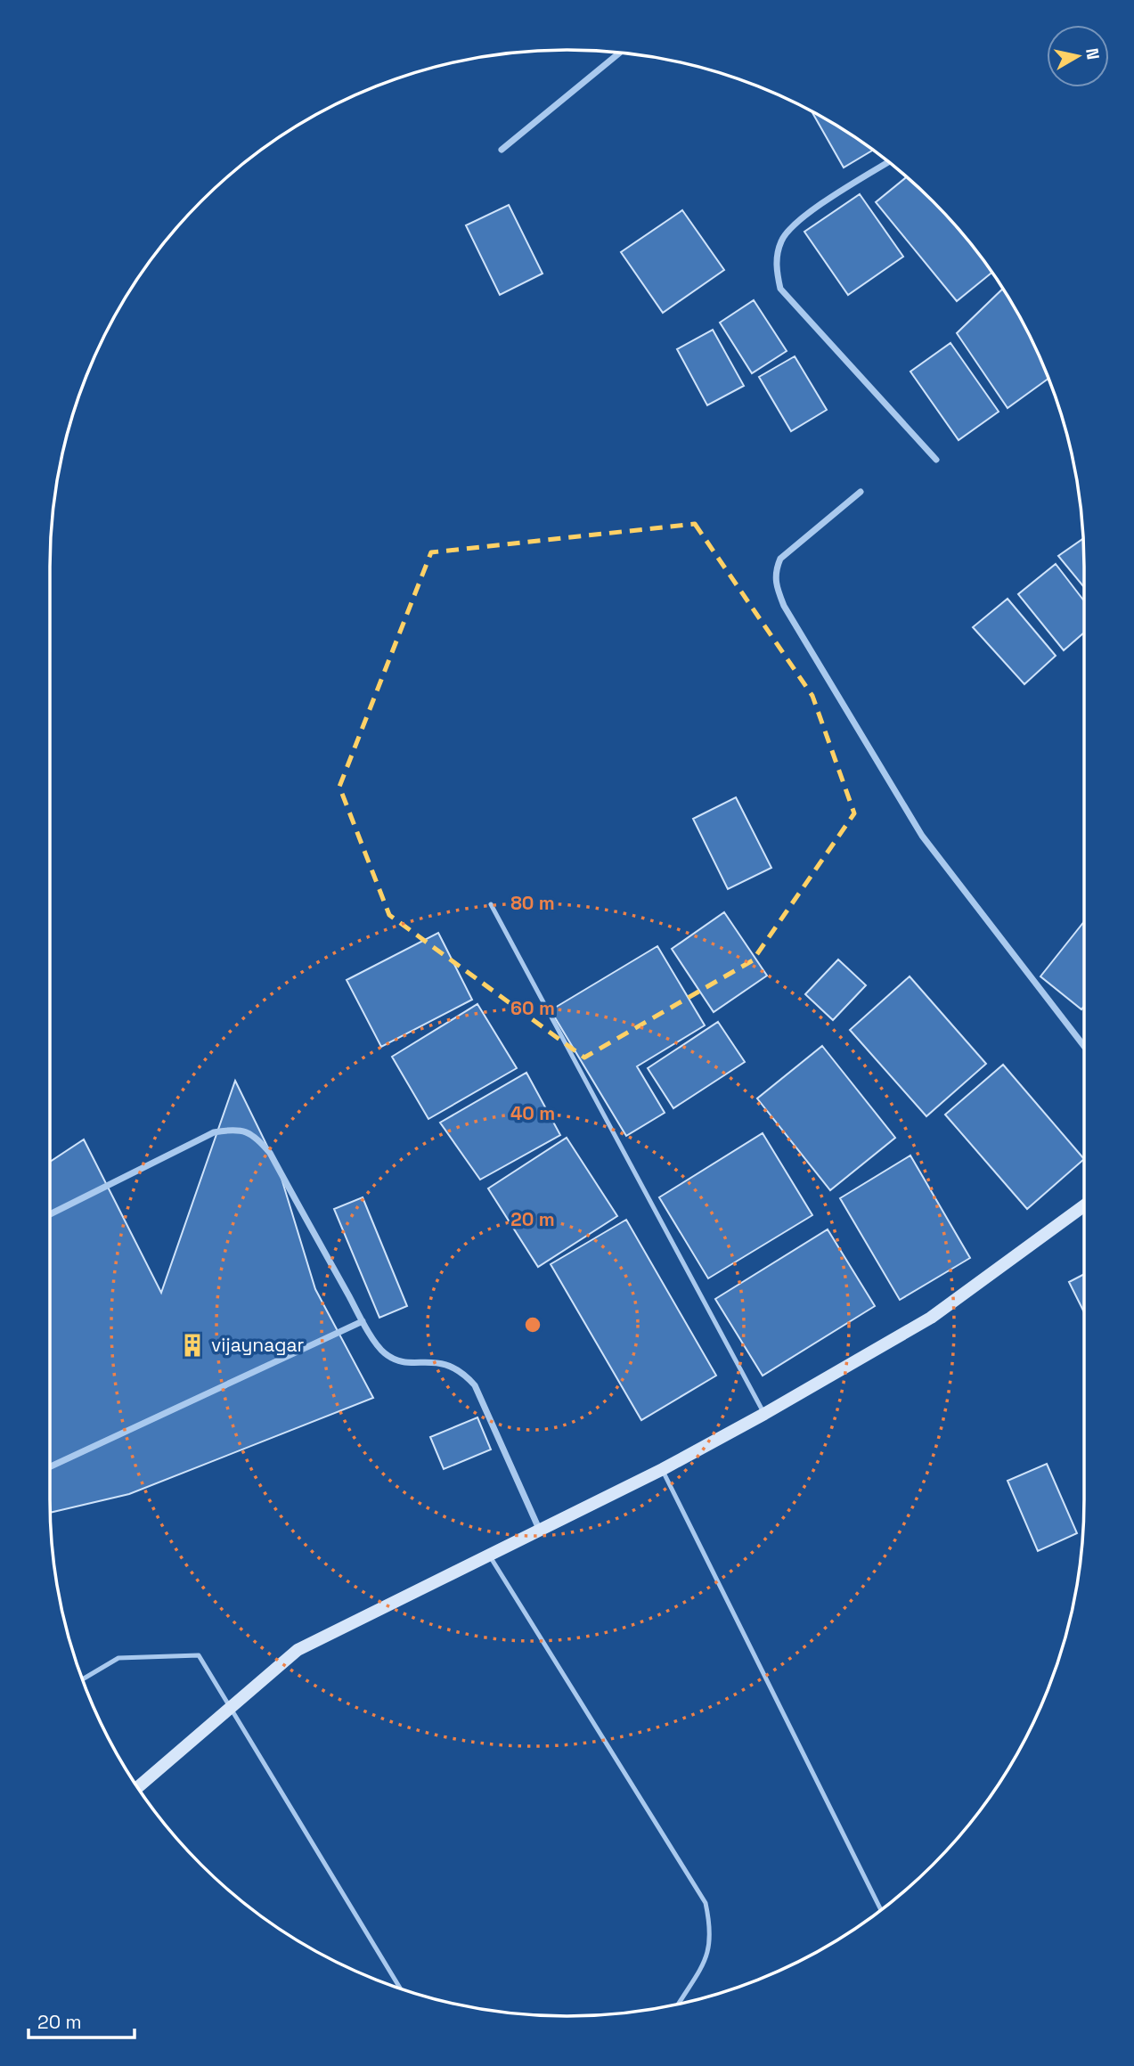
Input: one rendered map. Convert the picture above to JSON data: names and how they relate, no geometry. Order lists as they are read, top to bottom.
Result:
{
  "places": {
    "building": ["vijaynagar"]
  },
  "scale_bar": "20 m",
  "north": "right",
  "rings": [
    "80 m",
    "60 m",
    "40 m",
    "20 m"
  ]
}
